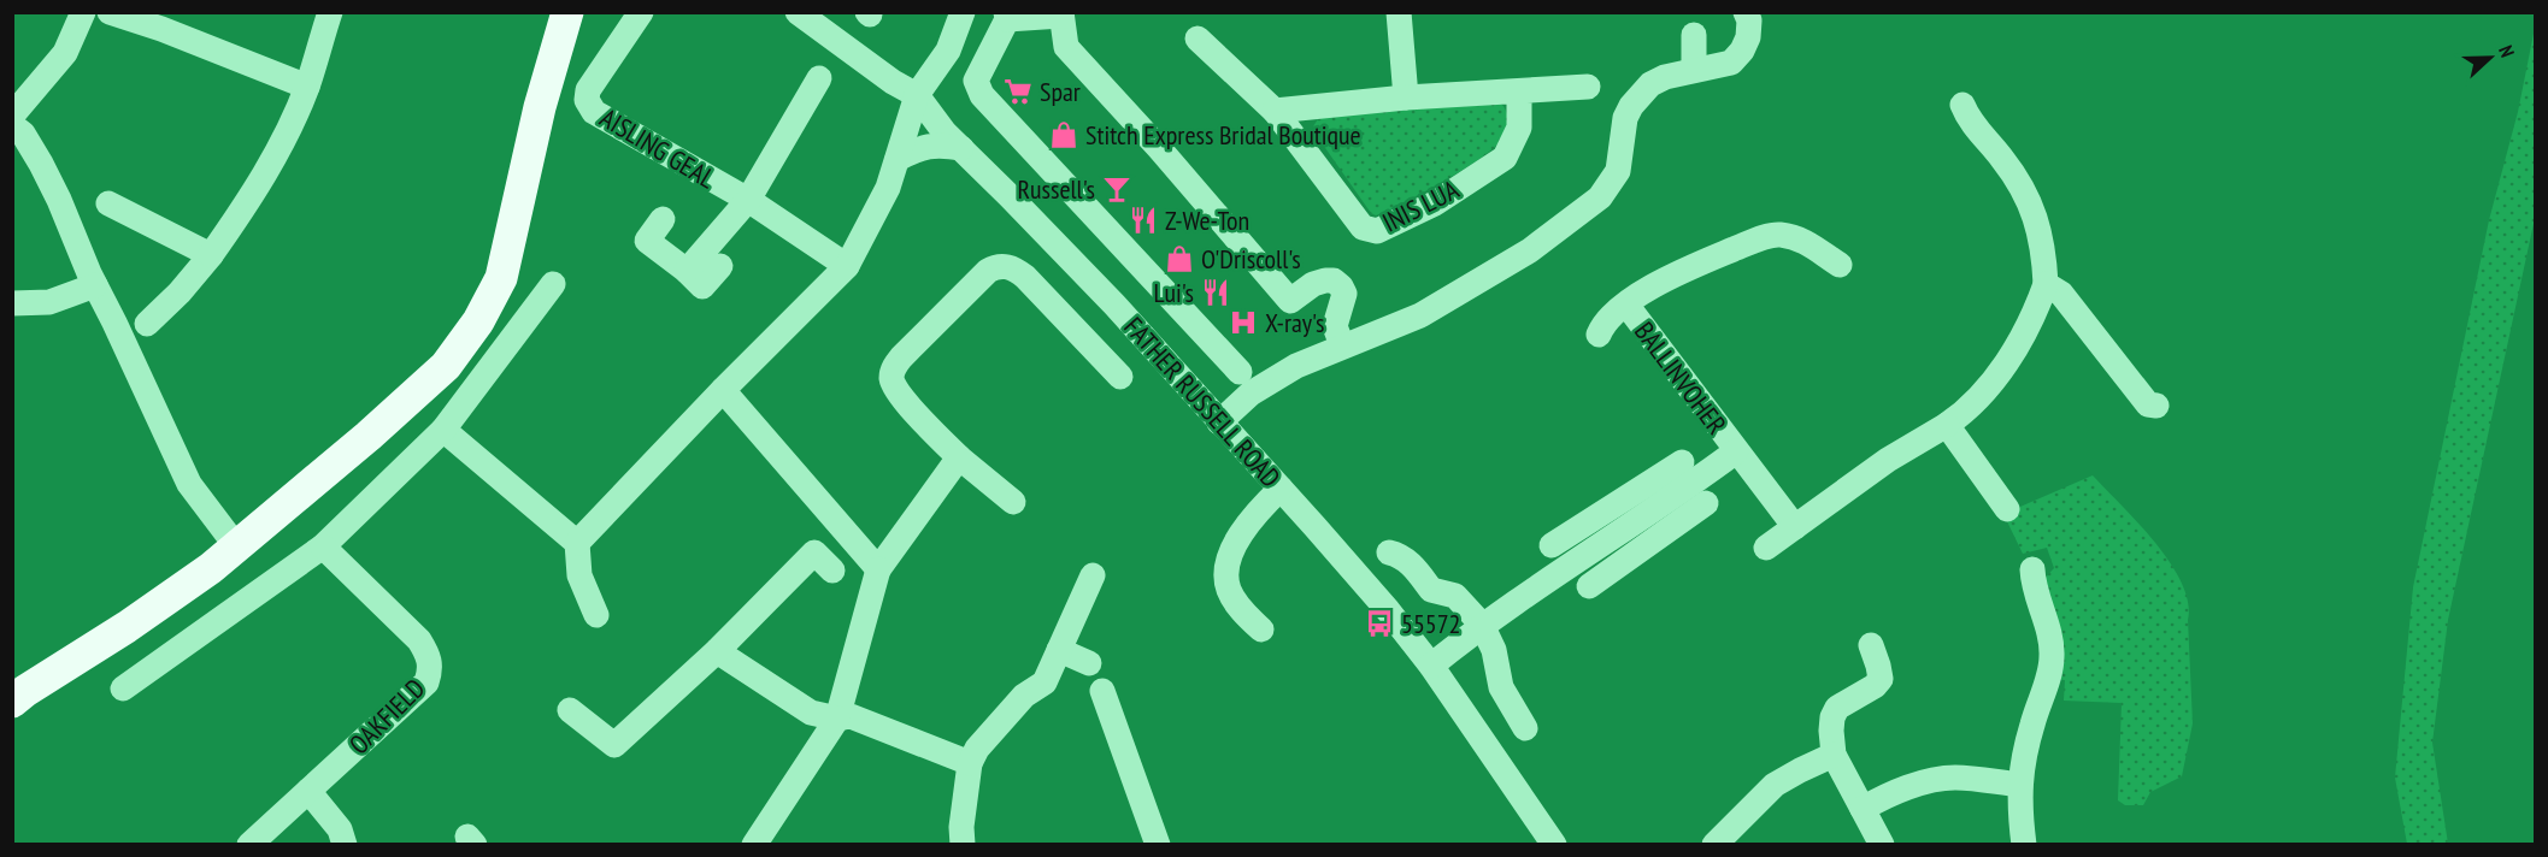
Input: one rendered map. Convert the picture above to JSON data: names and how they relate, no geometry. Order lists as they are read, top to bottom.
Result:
{
  "streets": {
    "street": [
      "AISLING GEAL",
      "INIS LUA",
      "BALLINVOHER",
      "FATHER RUSSELL ROAD",
      "OAKFIELD"
    ]
  },
  "crossings": [
    ["BALLINVOHER", "FATHER RUSSELL ROAD"]
  ],
  "places": {
    "supermarket": ["Spar"],
    "shop": ["Stitch Express Bridal Boutique", "O'Driscoll's"],
    "bar": ["Russell's"],
    "restaurant": ["Z-We-Ton", "Lui's"],
    "hospital": ["X-ray's"],
    "bus stop": ["55572"]
  },
  "north": "right"
}
